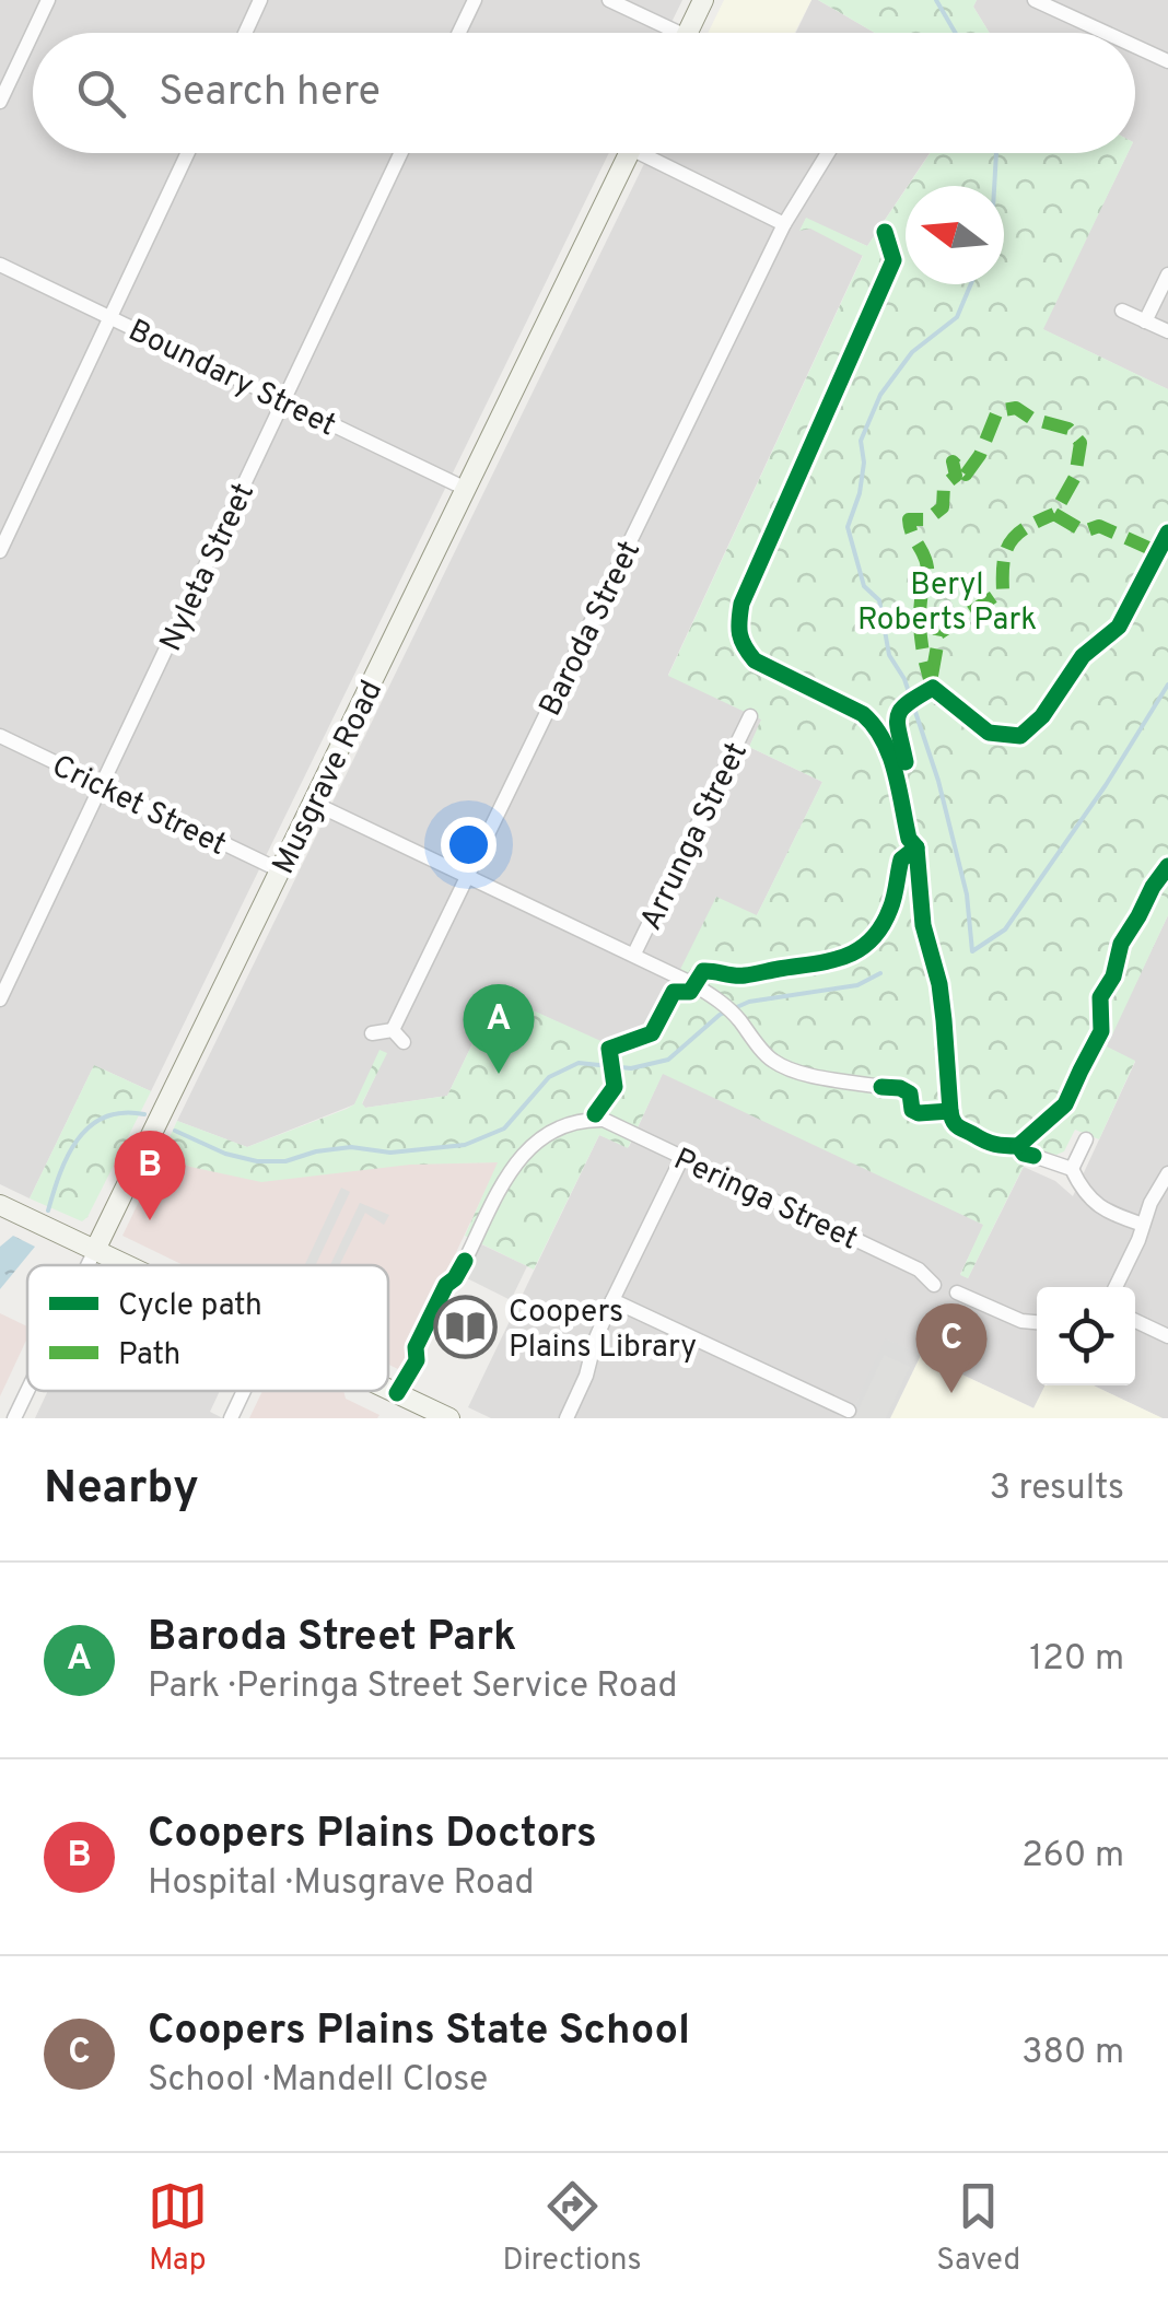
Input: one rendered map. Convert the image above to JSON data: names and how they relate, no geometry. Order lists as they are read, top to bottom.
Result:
{
  "streets": {
    "street": [
      "Boundary Street",
      "Nyleta Street",
      "Baroda Street",
      "Musgrave Road",
      "Cricket Street",
      "Arrunga Street",
      "Peringa Street"
    ]
  },
  "crossings": [
    ["Boundary Street", "Nyleta Street"],
    ["Boundary Street", "Musgrave Road"],
    ["Nyleta Street", "Cricket Street"],
    ["Musgrave Road", "Cricket Street"]
  ],
  "parks": ["Beryl Roberts Park"],
  "places": {
    "library": ["Coopers Plains Library"]
  },
  "legend": ["Cycle path", "Path"],
  "north": "left",
  "page": {
    "search": "Search here",
    "pins": ["A", "B", "C"],
    "heading": ["Nearby", "3 results"],
    "list": [
      {
        "mark": "A",
        "name": "Baroda Street Park",
        "note": "Park · Peringa Street Service Road",
        "value": "120 m"
      },
      {
        "mark": "B",
        "name": "Coopers Plains Doctors",
        "note": "Hospital · Musgrave Road",
        "value": "260 m"
      },
      {
        "mark": "C",
        "name": "Coopers Plains State School",
        "note": "School · Mandell Close",
        "value": "380 m"
      }
    ],
    "nav": ["Map", "Directions", "Saved"]
  }
}
